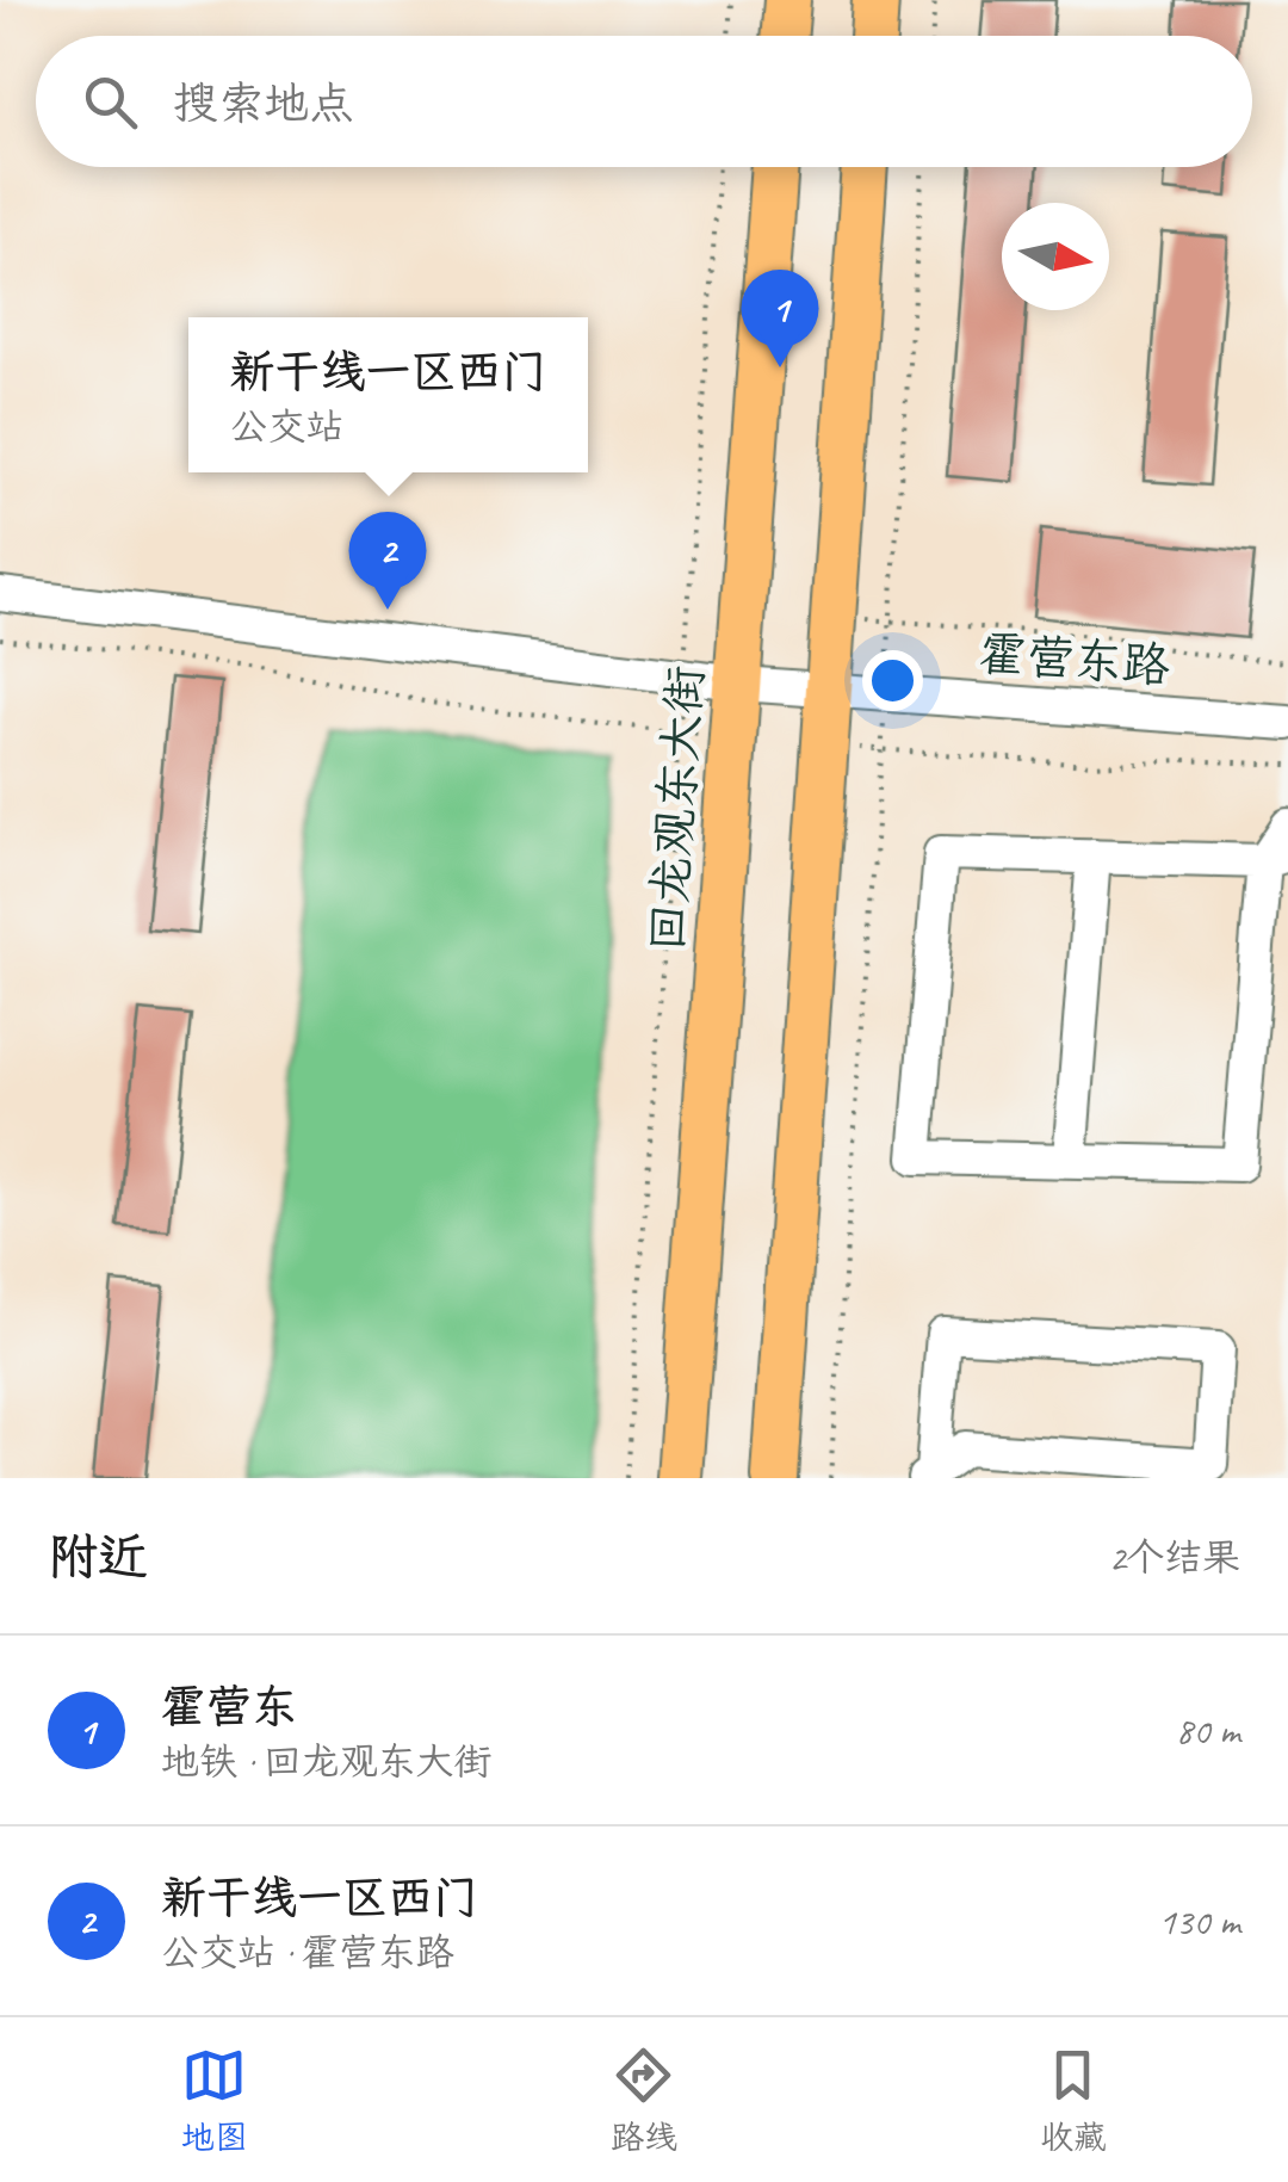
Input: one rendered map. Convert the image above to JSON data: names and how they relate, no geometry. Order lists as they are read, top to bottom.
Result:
{
  "streets": {
    "main road": ["回龙观东大街"],
    "street": ["霍营东路"]
  },
  "crossings": [
    ["霍营东路", "回龙观东大街"]
  ],
  "north": "right",
  "page": {
    "search": "搜索地点",
    "pins": ["1", "2"],
    "popup": ["新干线一区西门", "公交站"],
    "heading": ["附近", "2个结果"],
    "list": [
      {
        "mark": "1",
        "name": "霍营东",
        "note": "地铁 · 回龙观东大街",
        "value": "80 m"
      },
      {
        "mark": "2",
        "name": "新干线一区西门",
        "note": "公交站 · 霍营东路",
        "value": "130 m"
      }
    ],
    "nav": ["地图", "路线", "收藏"]
  }
}
